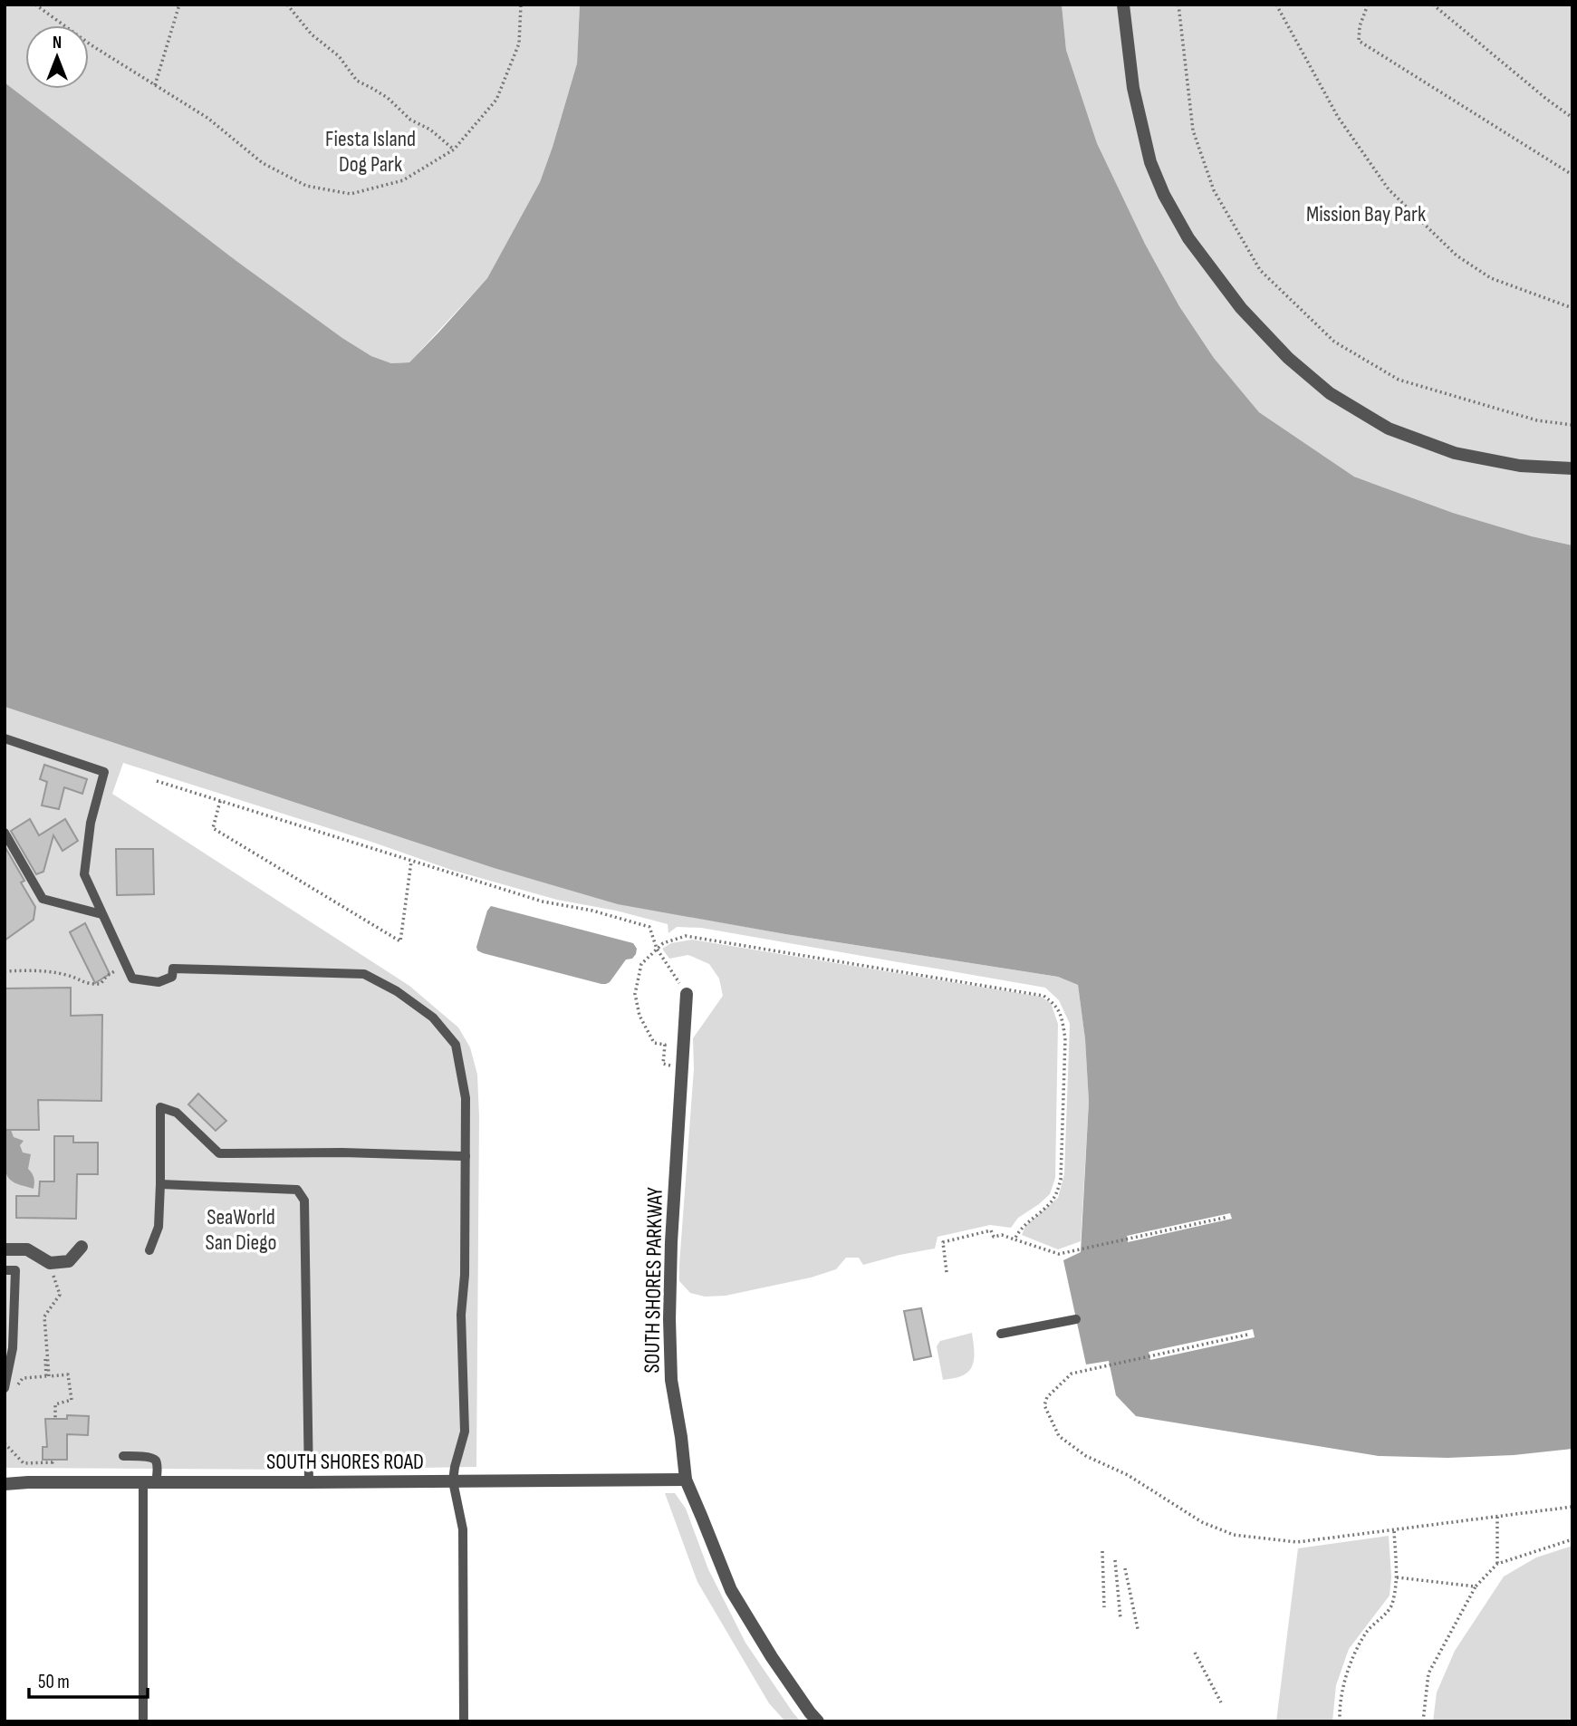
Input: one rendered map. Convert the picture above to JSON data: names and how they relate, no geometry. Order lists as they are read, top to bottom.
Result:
{
  "streets": {
    "street": ["SOUTH SHORES PARKWAY", "SOUTH SHORES ROAD"]
  },
  "crossings": [
    ["SOUTH SHORES PARKWAY", "SOUTH SHORES ROAD"]
  ],
  "parks": ["Fiesta Island Dog Park", "Mission Bay Park", "SeaWorld San Diego"],
  "scale_bar": "50 m",
  "north": "top"
}
